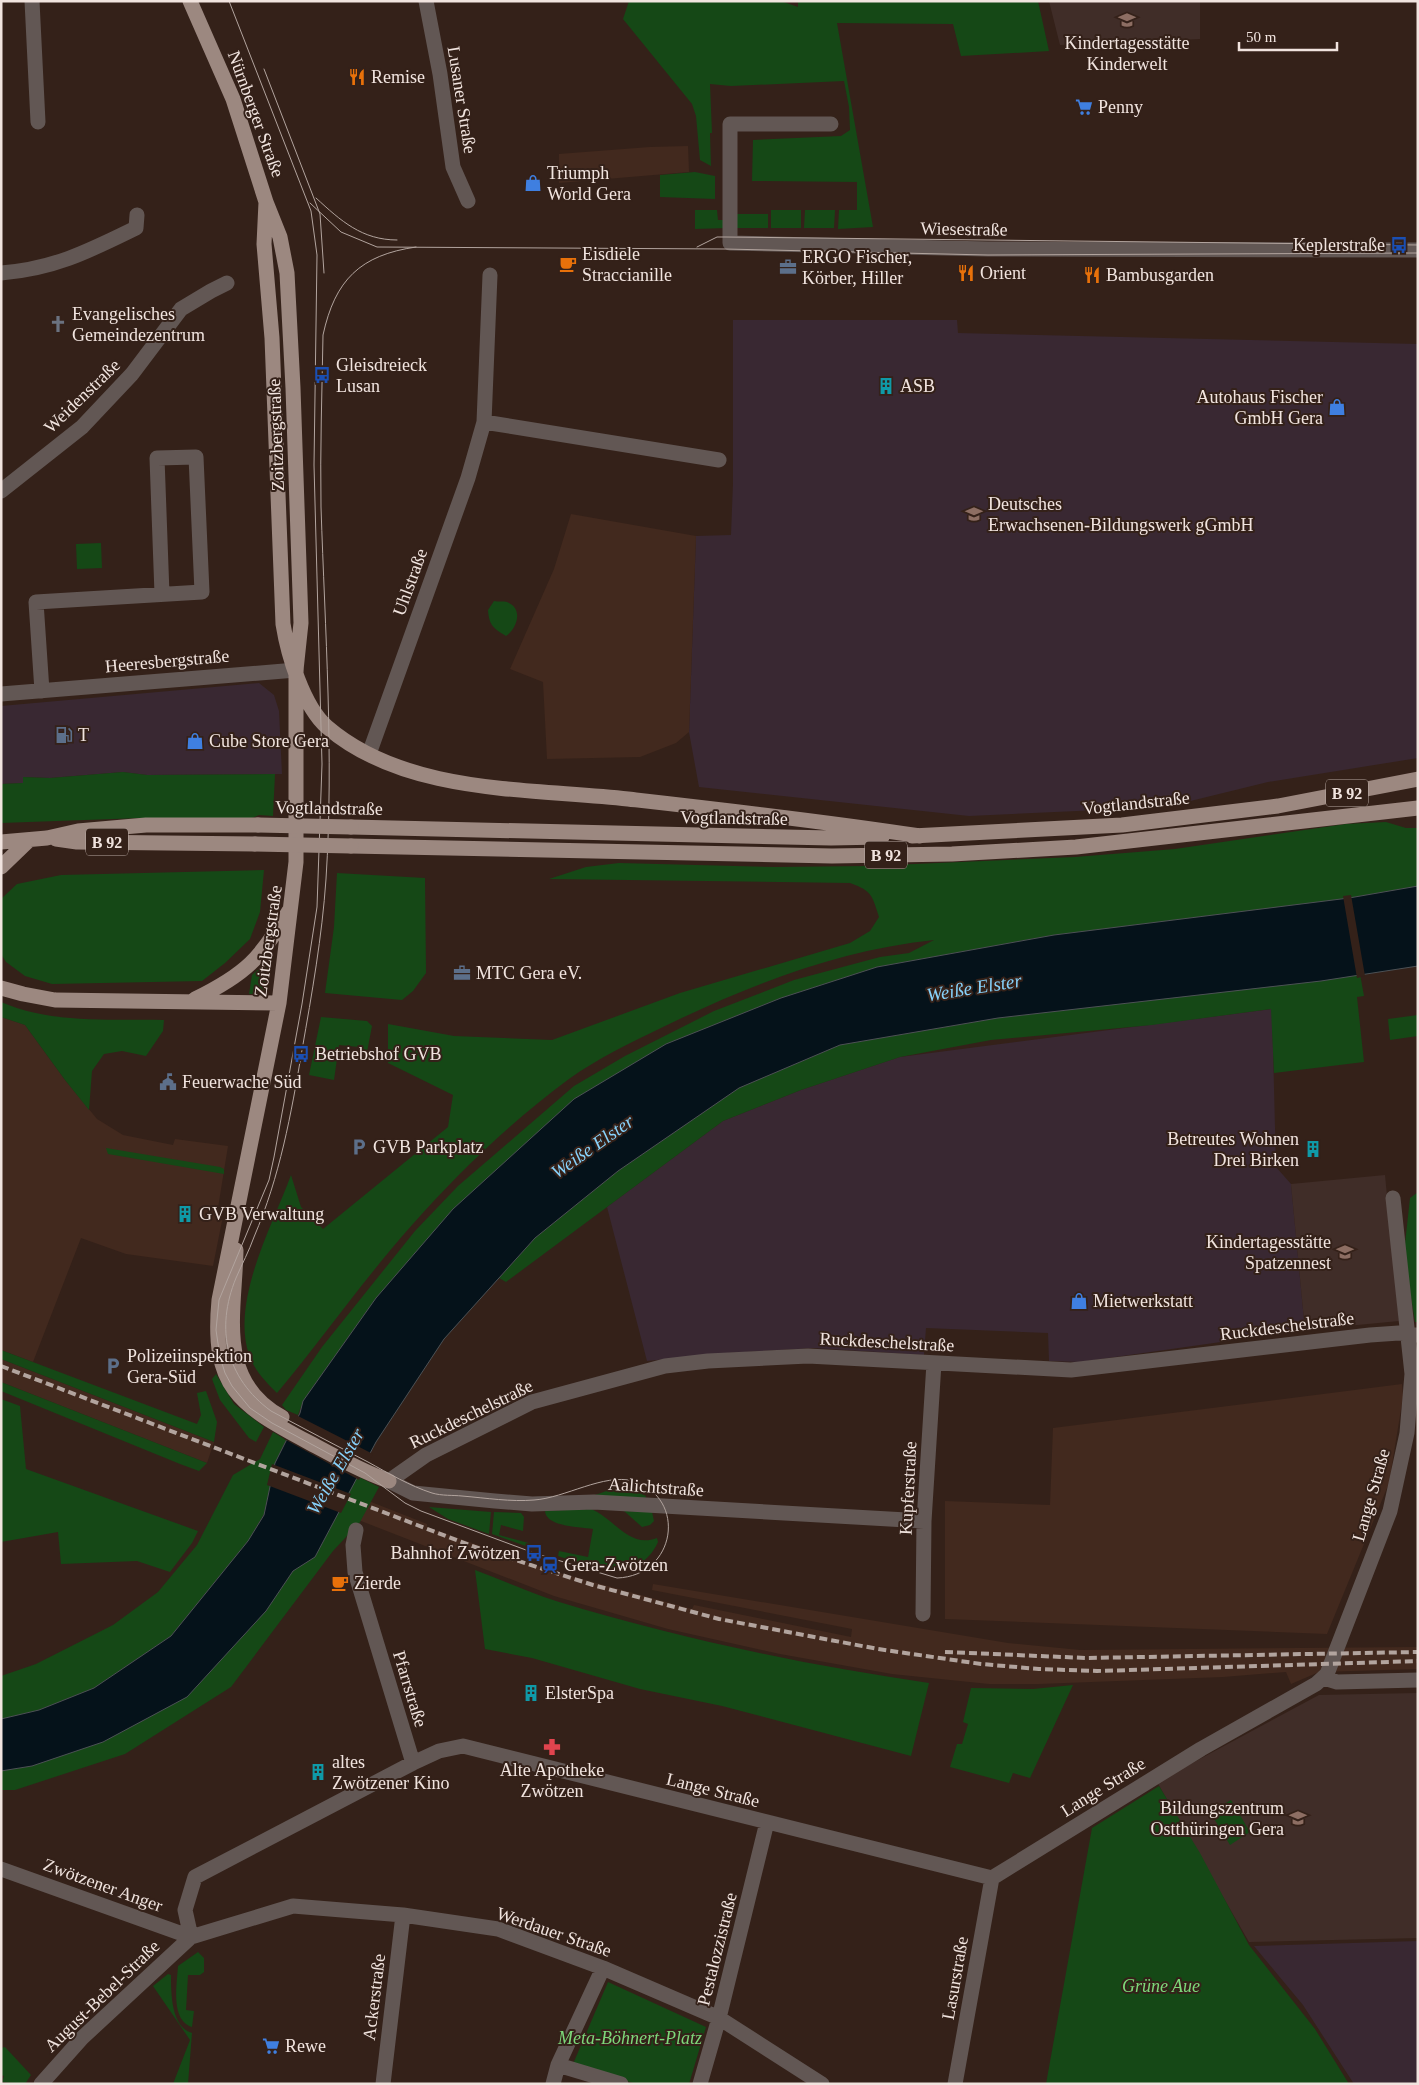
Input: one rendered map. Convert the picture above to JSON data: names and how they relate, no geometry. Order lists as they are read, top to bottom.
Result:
{
  "streets": {
    "main road": [
      "Nürnberger Straße",
      "Zoitzbergstraße",
      "B 92",
      "Vogtlandstraße"
    ],
    "street": [
      "Lusaner Straße",
      "Wiesestraße",
      "Weidenstraße",
      "Uhlstraße",
      "Heeresbergstraße",
      "Ruckdeschelstraße",
      "Aalichtstraße",
      "Kupferstraße",
      "Lange Straße",
      "Pfarrstraße",
      "Zwötzener Anger",
      "Werdauer Straße",
      "Pestalozzistraße",
      "Lasurstraße",
      "August-Bebel-Straße",
      "Ackerstraße"
    ]
  },
  "crossings": [
    ["Nürnberger Straße", "Zoitzbergstraße"],
    ["Zoitzbergstraße", "Heeresbergstraße"],
    ["Ruckdeschelstraße", "Aalichtstraße"],
    ["Ruckdeschelstraße", "Kupferstraße"],
    ["Ruckdeschelstraße", "Lange Straße"],
    ["Aalichtstraße", "Kupferstraße"],
    ["Lange Straße", "Pfarrstraße"],
    ["Lange Straße", "Pestalozzistraße"],
    ["Lange Straße", "Lasurstraße"],
    ["Zwötzener Anger", "Werdauer Straße"],
    ["Zwötzener Anger", "August-Bebel-Straße"],
    ["Werdauer Straße", "Pestalozzistraße"],
    ["Werdauer Straße", "August-Bebel-Straße"],
    ["Werdauer Straße", "Ackerstraße"]
  ],
  "water": ["Weiße Elster"],
  "parks": ["Grüne Aue", "Meta-Böhnert-Platz"],
  "places": {
    "school or university": [
      "Kindertagesstätte Kinderwelt",
      "Deutsches Erwachsenen-Bildungswerk gGmbH",
      "Kindertagesstätte Spatzennest",
      "Bildungszentrum Ostthüringen Gera"
    ],
    "restaurant": ["Remise", "Orient", "Bambusgarden"],
    "supermarket": ["Penny", "Rewe"],
    "shop": [
      "Triumph World Gera",
      "Autohaus Fischer GmbH Gera",
      "Cube Store Gera",
      "Mietwerkstatt"
    ],
    "bus stop": [
      "Keplerstraße",
      "Gleisdreieck Lusan",
      "Betriebshof GVB",
      "Bahnhof Zwötzen"
    ],
    "cafe": ["Eisdiele Straccianille", "Zierde"],
    "office": ["ERGO Fischer, Körber, Hiller", "MTC Gera eV."],
    "church": ["Evangelisches Gemeindezentrum"],
    "building": [
      "ASB",
      "Betreutes Wohnen Drei Birken",
      "GVB Verwaltung",
      "ElsterSpa",
      "altes Zwötzener Kino"
    ],
    "fuel station": ["T"],
    "public building": ["Feuerwache Süd"],
    "parking": ["GVB Parkplatz", "Polizeiinspektion Gera-Süd"],
    "station": ["Gera-Zwötzen"],
    "pharmacy": ["Alte Apotheke Zwötzen"]
  },
  "scale_bar": "50 m"
}
